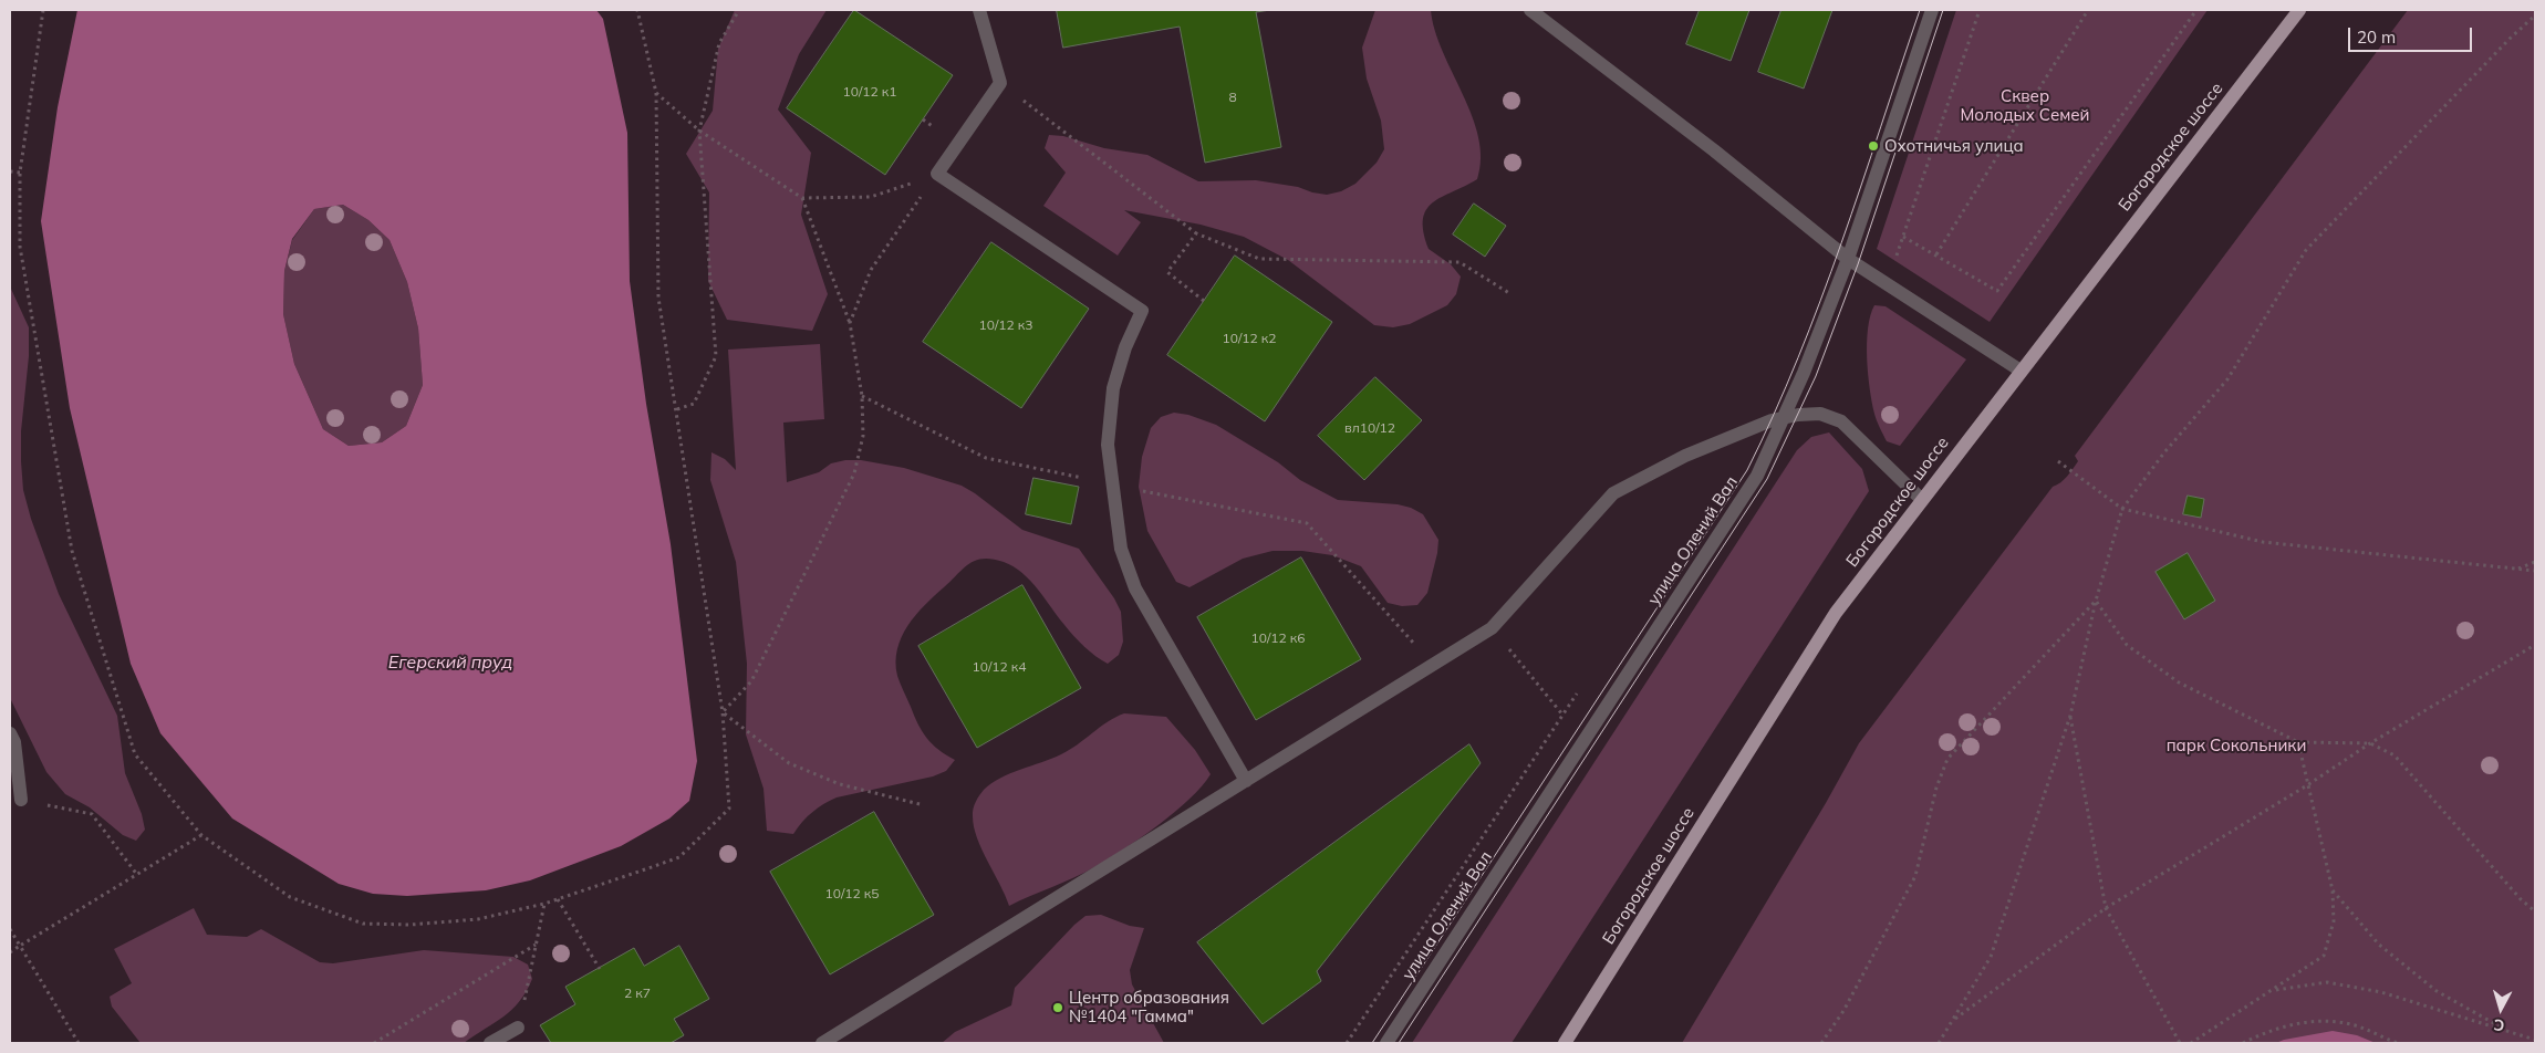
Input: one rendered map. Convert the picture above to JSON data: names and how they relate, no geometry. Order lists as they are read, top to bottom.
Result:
{
  "streets": {
    "main road": ["Богородское шоссе"],
    "street": ["улица Олений Вал"]
  },
  "water": ["Егерский пруд"],
  "parks": ["Сквер Молодых Семей", "парк Сокольники"],
  "places": ["Охотничья улица", "Центр образования №1404 \"Гамма\""],
  "house_numbers": [
    "10/12 к1",
    "8",
    "10/12 к3",
    "10/12 к2",
    "вл10/12",
    "10/12 к6",
    "10/12 к4",
    "10/12 к5",
    "2 к7"
  ],
  "scale_bar": "20 m",
  "north": "bottom"
}
